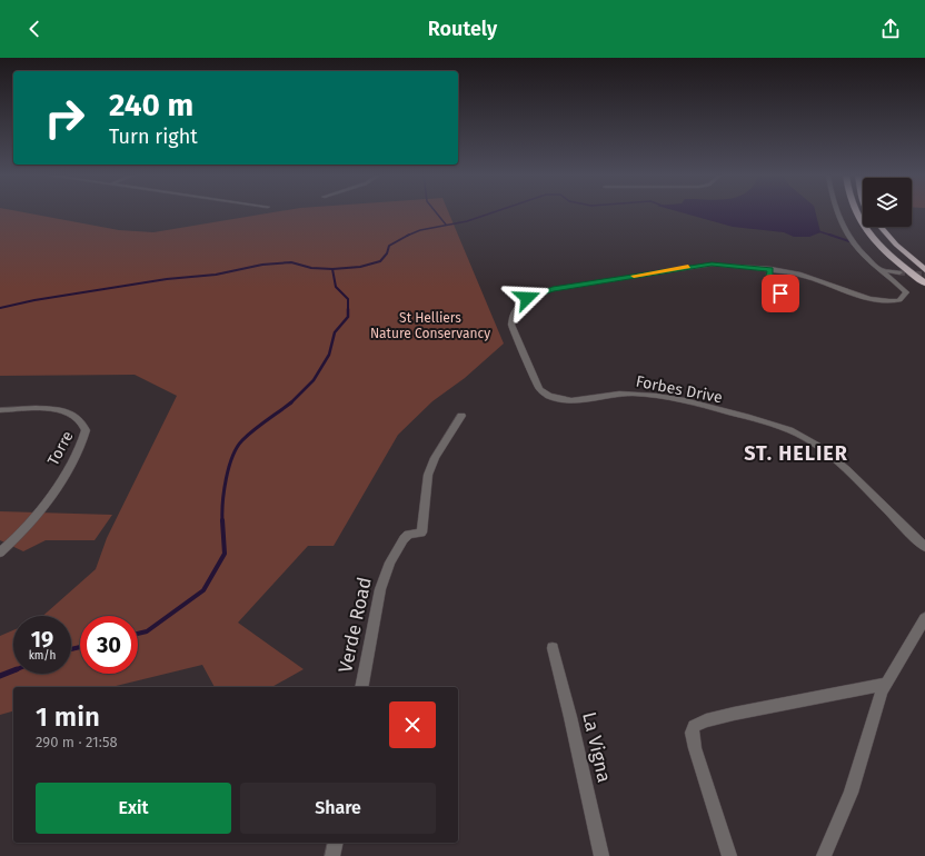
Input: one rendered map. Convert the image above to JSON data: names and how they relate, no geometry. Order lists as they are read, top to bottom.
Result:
{
  "streets": {
    "street": [
      "Forbes Drive",
      "Torre",
      "Verde Road",
      "La Vigna"
    ]
  },
  "districts": ["ST. HELIER"],
  "parks": ["St Helliers Nature Conservancy"],
  "page": {
    "header": "Routely",
    "turn": ["240 m", "Turn right"],
    "speed": "19 km/h",
    "limit": "30",
    "heading": ["1 min", "290 m · 21:58"],
    "buttons": ["Exit", "Share"]
  }
}
